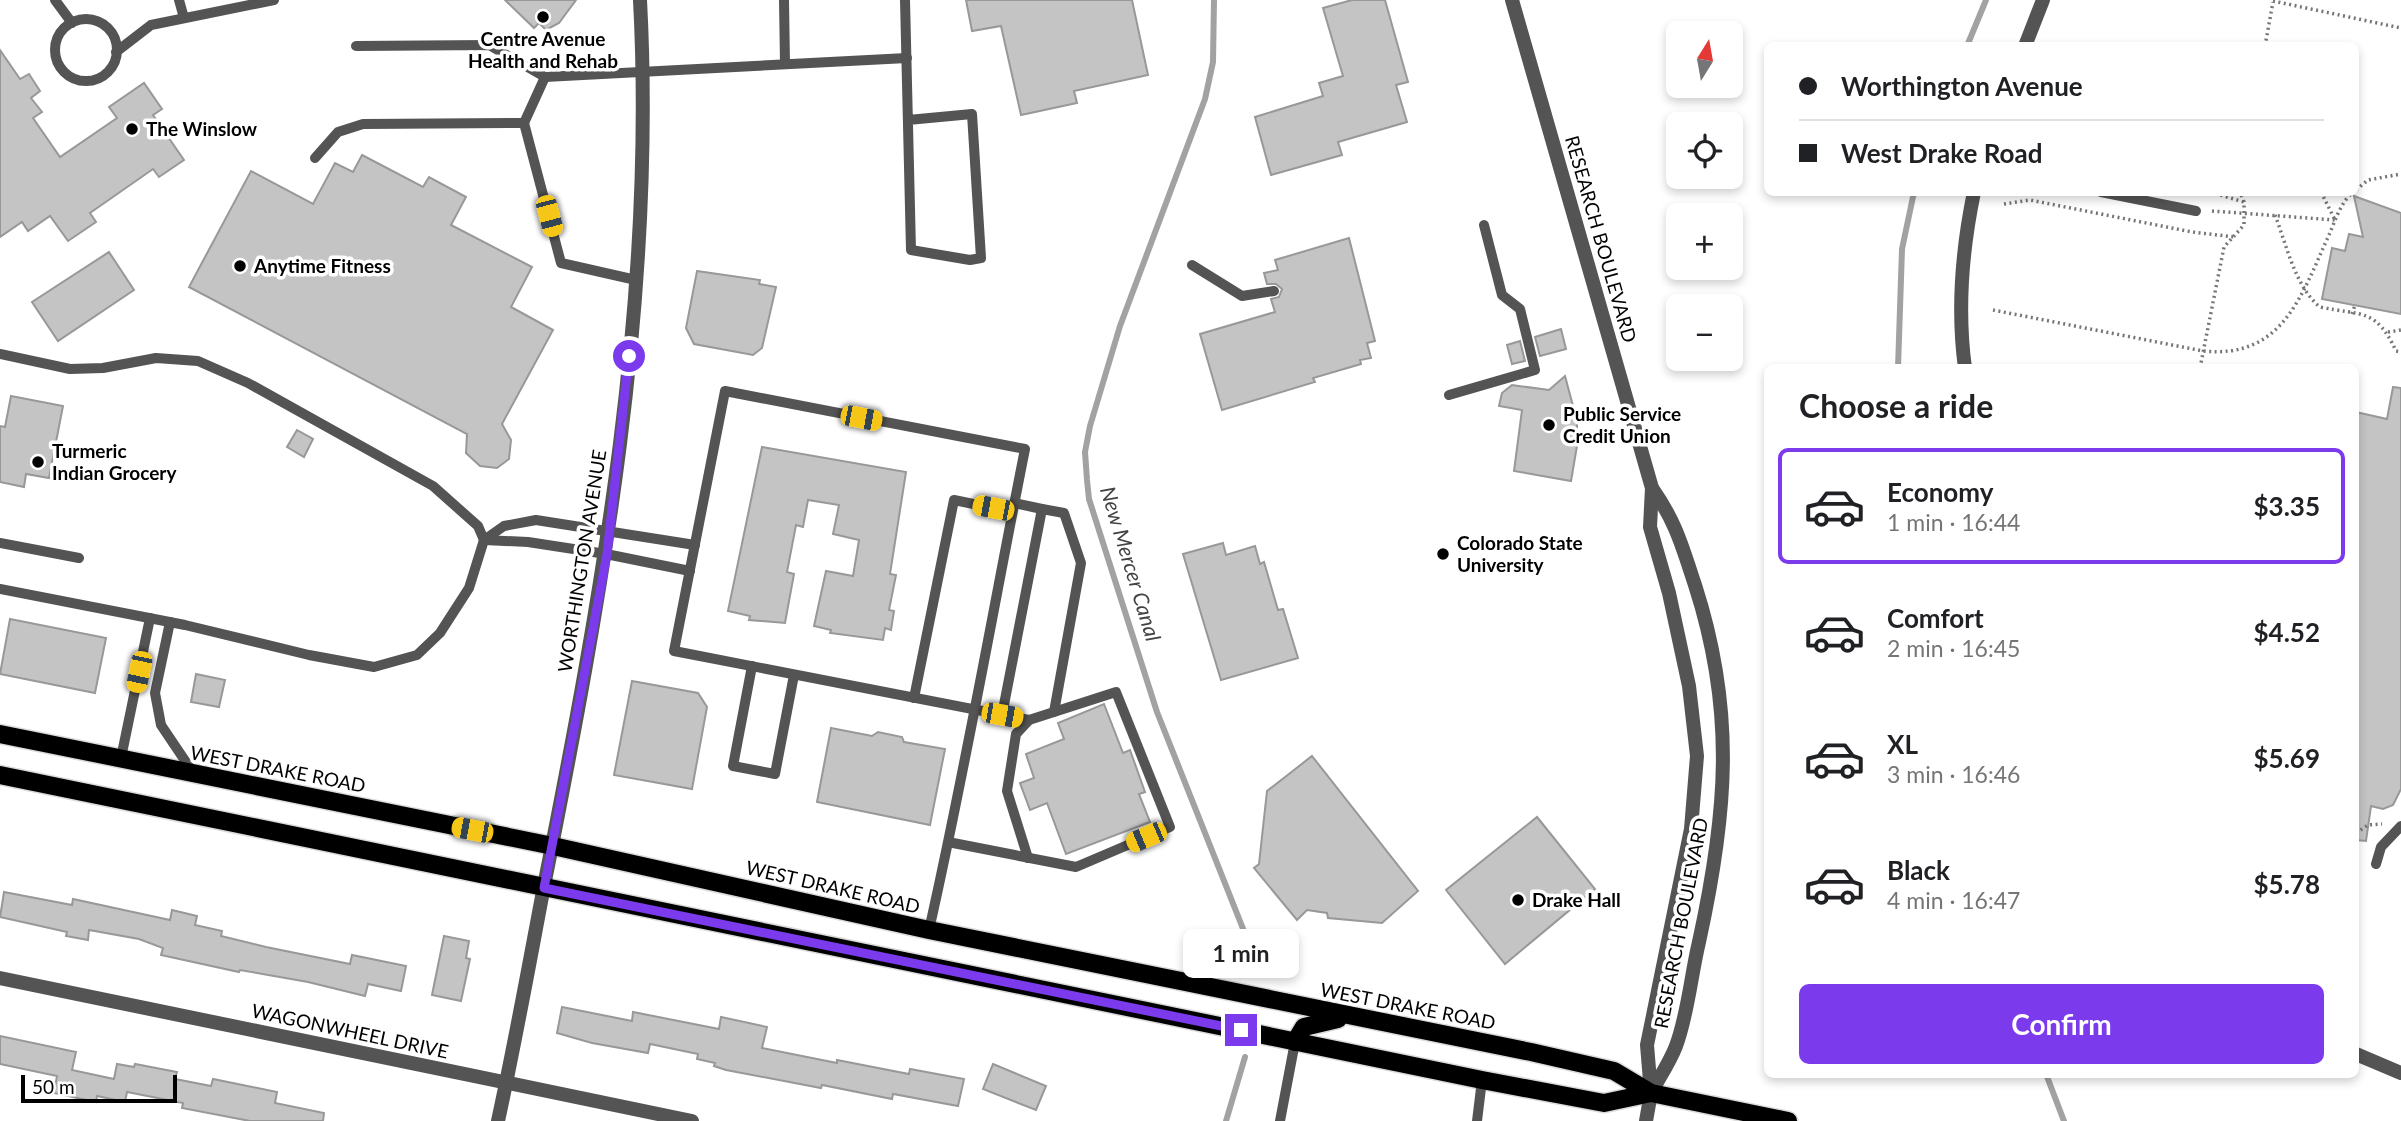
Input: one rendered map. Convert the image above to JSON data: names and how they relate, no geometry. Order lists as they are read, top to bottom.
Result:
{
  "streets": {
    "main road": ["WEST DRAKE ROAD"],
    "street": ["RESEARCH BOULEVARD", "WORTHINGTON AVENUE", "WAGONWHEEL DRIVE"]
  },
  "crossings": [
    ["RESEARCH BOULEVARD", "WEST DRAKE ROAD"],
    ["WORTHINGTON AVENUE", "WEST DRAKE ROAD"],
    ["WORTHINGTON AVENUE", "WAGONWHEEL DRIVE"]
  ],
  "water": ["New Mercer Canal"],
  "places": [
    "Centre Avenue Health and Rehab",
    "The Winslow",
    "Anytime Fitness",
    "Public Service Credit Union",
    "Turmeric Indian Grocery",
    "Colorado State University",
    "Drake Hall"
  ],
  "scale_bar": "50 m",
  "north": "top",
  "page": {
    "map_buttons": ["+", "−"],
    "banner": ["Worthington Avenue", "West Drake Road"],
    "heading": "Choose a ride",
    "list": [
      {
        "name": "Economy",
        "note": "1 min · 16:44",
        "value": "$3.35"
      },
      {
        "name": "Comfort",
        "note": "2 min · 16:45",
        "value": "$4.52"
      },
      {
        "name": "XL",
        "note": "3 min · 16:46",
        "value": "$5.69"
      },
      {
        "name": "Black",
        "note": "4 min · 16:47",
        "value": "$5.78"
      }
    ],
    "bubble": "1 min",
    "buttons": "Confirm",
    "scale": "50 m"
  }
}
